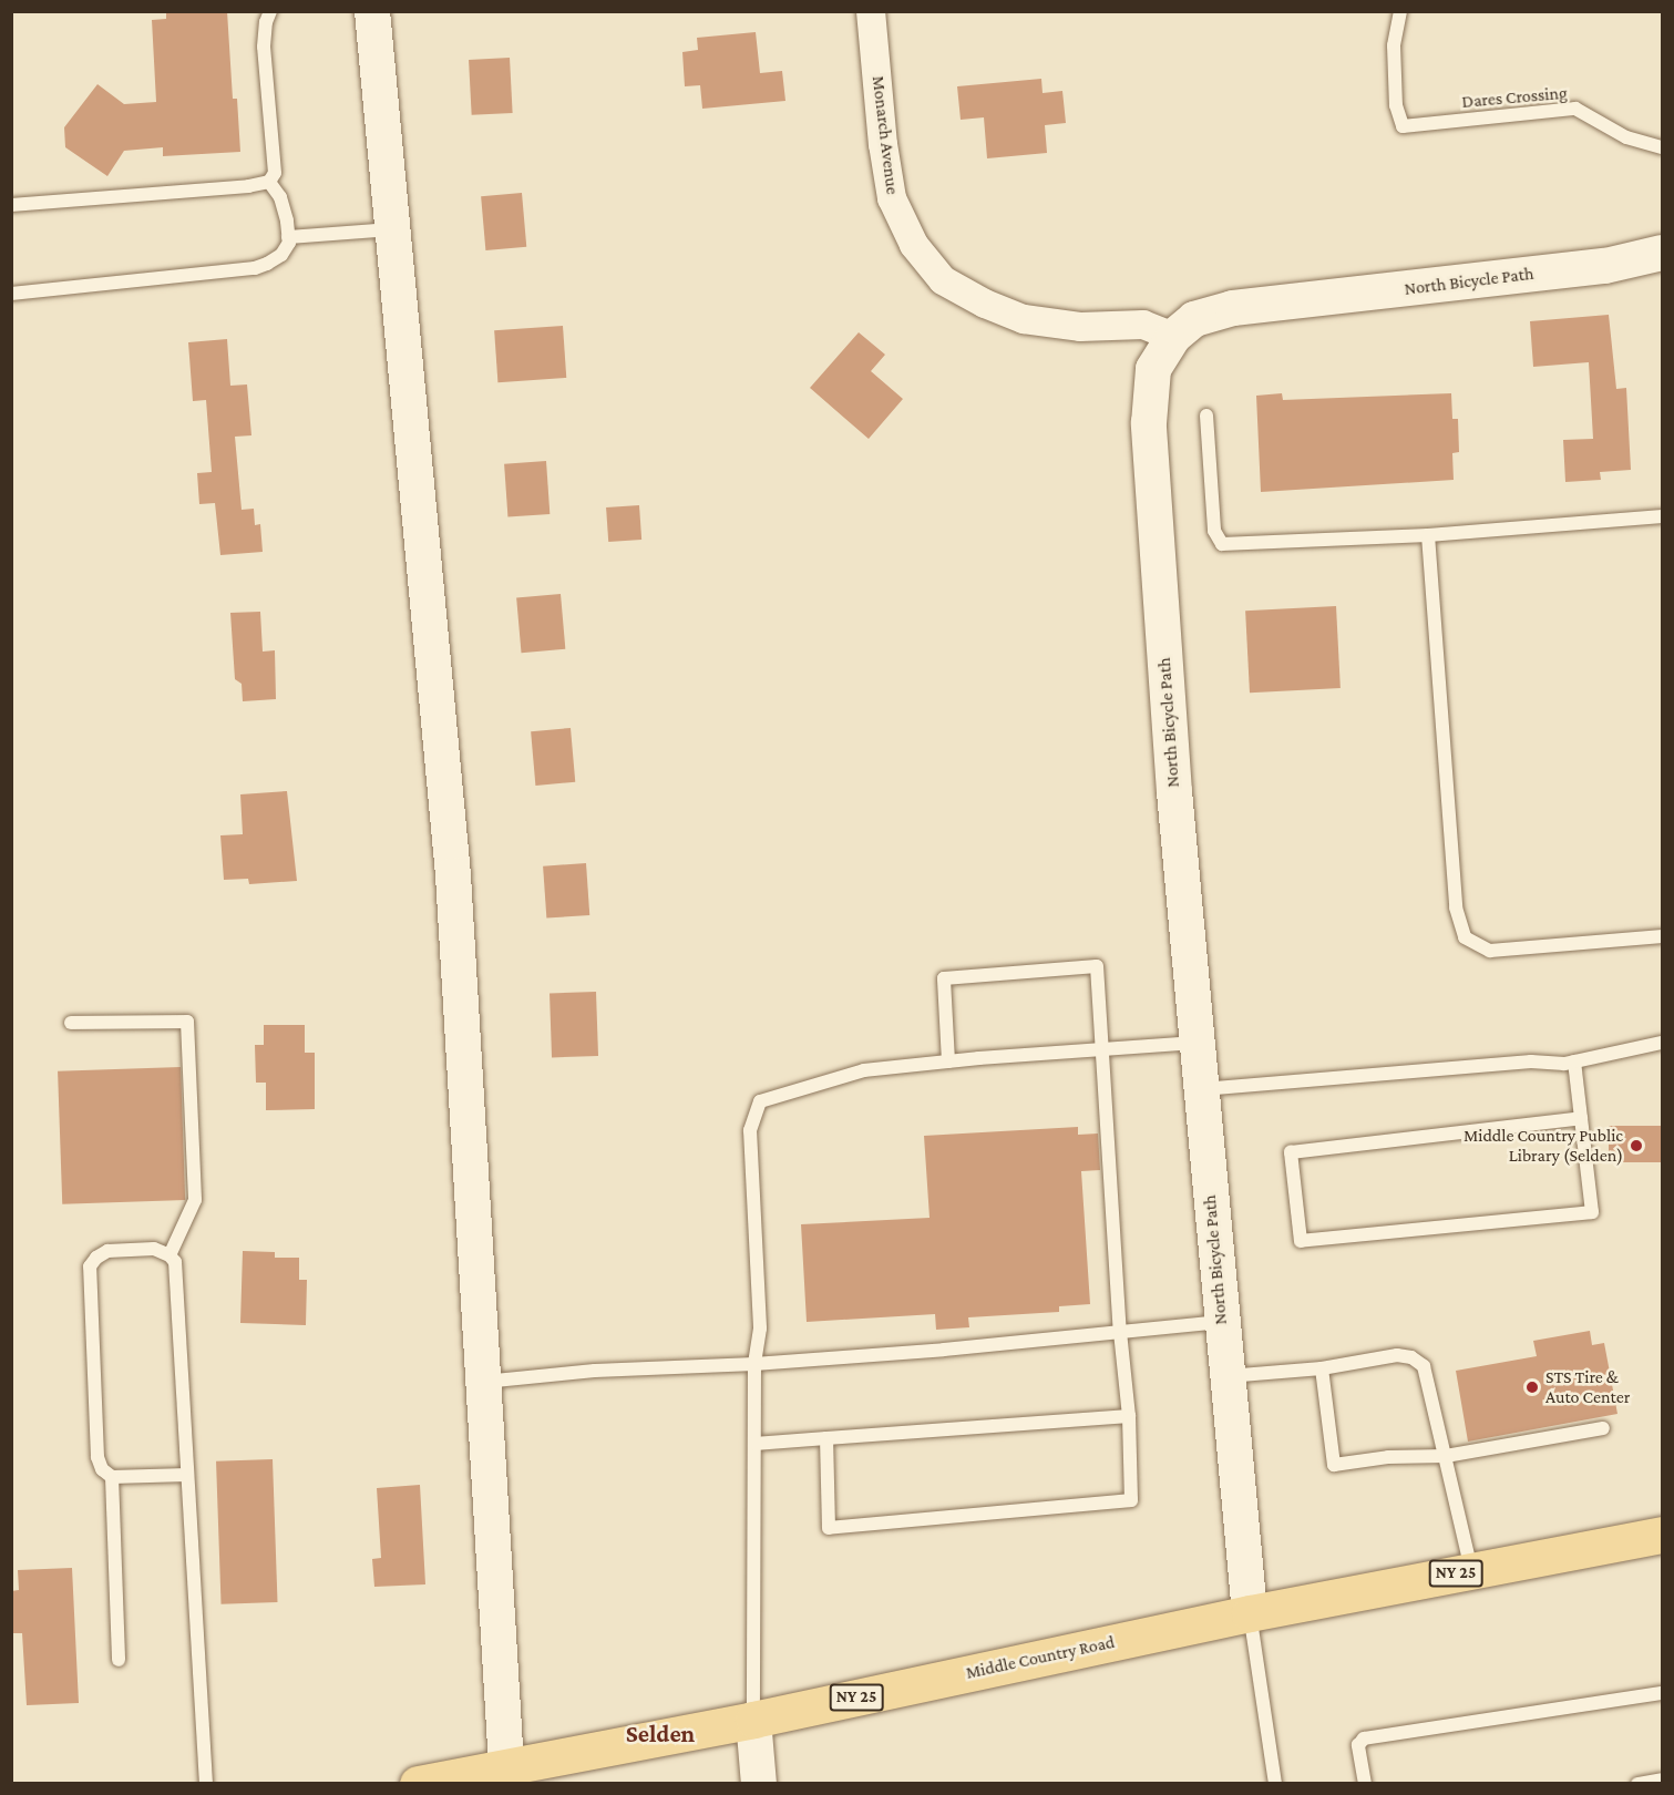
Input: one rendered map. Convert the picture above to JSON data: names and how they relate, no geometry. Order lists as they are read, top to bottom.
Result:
{
  "streets": {
    "main road": ["NY 25", "Middle Country Road"],
    "street": ["Monarch Avenue", "North Bicycle Path"],
    "lane": ["Dares Crossing"]
  },
  "crossings": [
    ["Monarch Avenue", "North Bicycle Path"],
    ["North Bicycle Path", "Middle Country Road"]
  ],
  "districts": ["Selden"],
  "places": ["Middle Country Public Library (Selden)", "STS Tire & Auto Center"]
}
